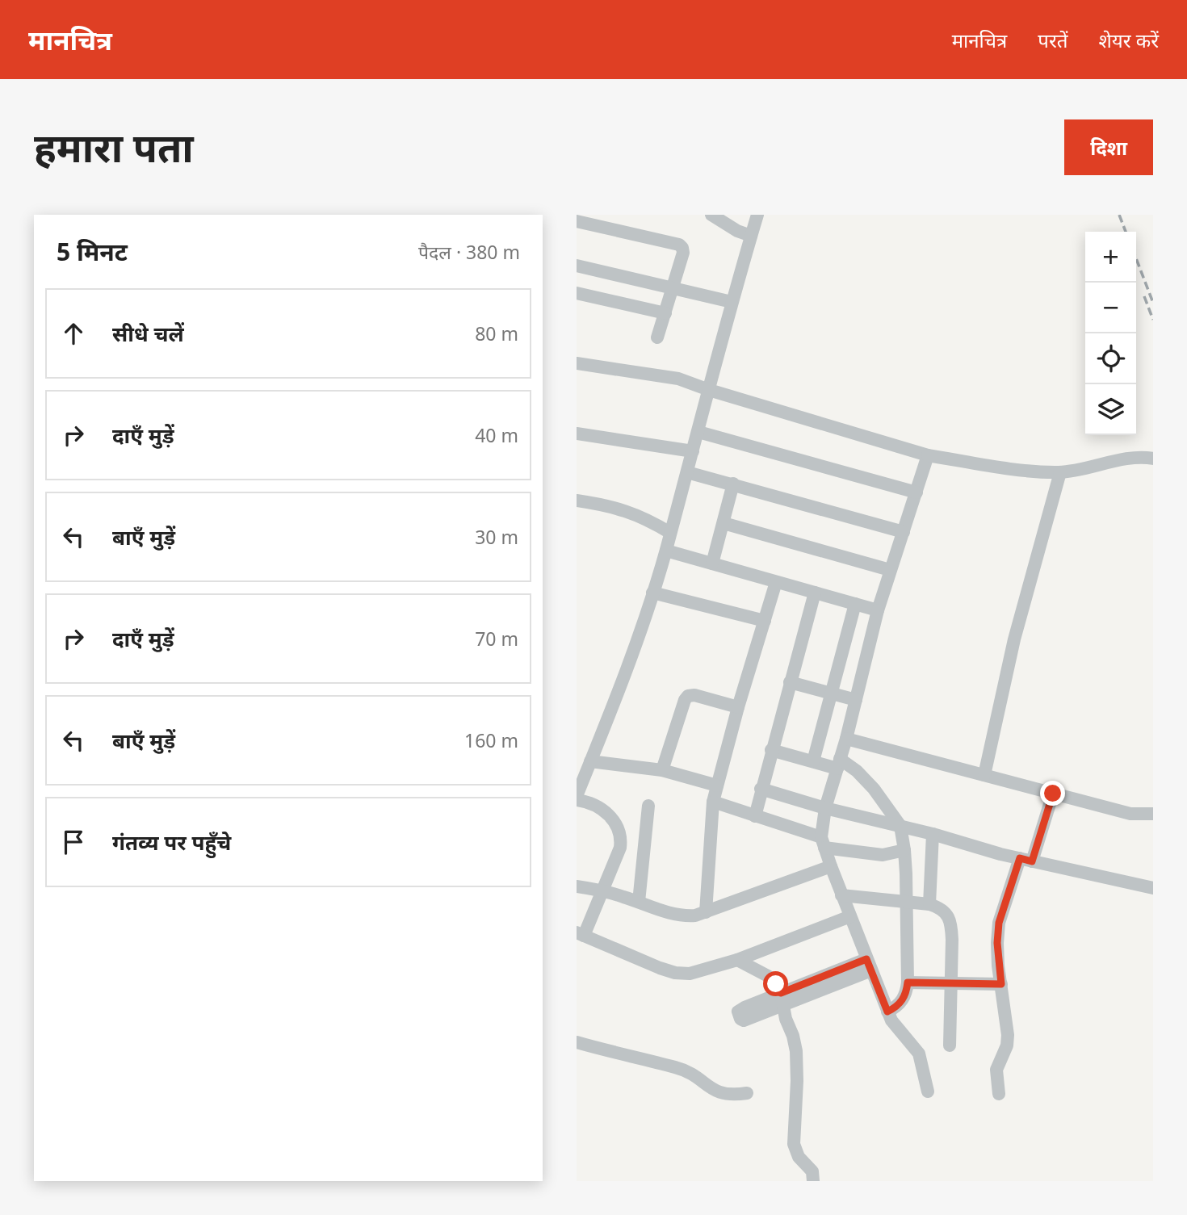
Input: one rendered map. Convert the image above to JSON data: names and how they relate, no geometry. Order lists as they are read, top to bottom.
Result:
{
  "page": {
    "header": "मानचित्र",
    "nav": ["मानचित्र", "परतें", "शेयर करें"],
    "buttons": "दिशा",
    "title": "हमारा पता",
    "heading": ["5 मिनट", "पैदल · 380 m"],
    "map_buttons": ["+", "−"],
    "list": [
      ["सीधे चलें", "80 m"],
      ["दाएँ मुड़ें", "40 m"],
      ["बाएँ मुड़ें", "30 m"],
      ["दाएँ मुड़ें", "70 m"],
      ["बाएँ मुड़ें", "160 m"],
      "गंतव्य पर पहुँचे"
    ]
  }
}
